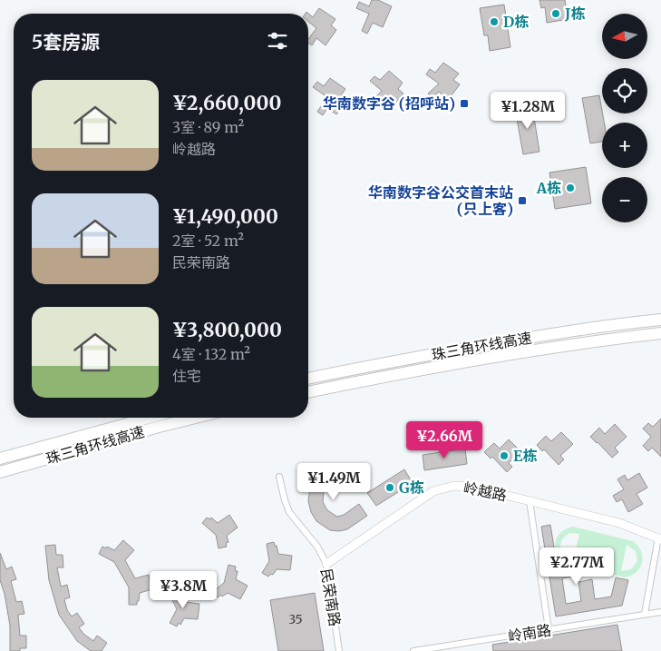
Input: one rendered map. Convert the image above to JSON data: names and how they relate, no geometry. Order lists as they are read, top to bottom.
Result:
{
  "streets": {
    "highway": ["珠三角环线高速"],
    "street": ["岭越路", "民荣南路", "岭南路"]
  },
  "crossings": [
    ["岭越路", "民荣南路"]
  ],
  "places": {
    "other": [
      "J栋",
      "D栋",
      "A栋",
      "E栋",
      "G栋"
    ],
    "transit": ["华南数字谷 (招呼站)", "华南数字谷公交首末站 (只上客)"]
  },
  "house_numbers": ["35"],
  "north": "left",
  "page": {
    "map_buttons": ["+", "−"],
    "heading": "5套房源",
    "list": [
      {
        "name": "¥2,660,000",
        "note": "3室 · 89 m² · 岭越路"
      },
      {
        "name": "¥1,490,000",
        "note": "2室 · 52 m² · 民荣南路"
      },
      {
        "name": "¥3,800,000",
        "note": "4室 · 132 m² · 住宅"
      }
    ],
    "price": [
      "¥1.28M",
      "¥2.66M",
      "¥1.49M",
      "¥2.77M",
      "¥3.8M"
    ]
  }
}
